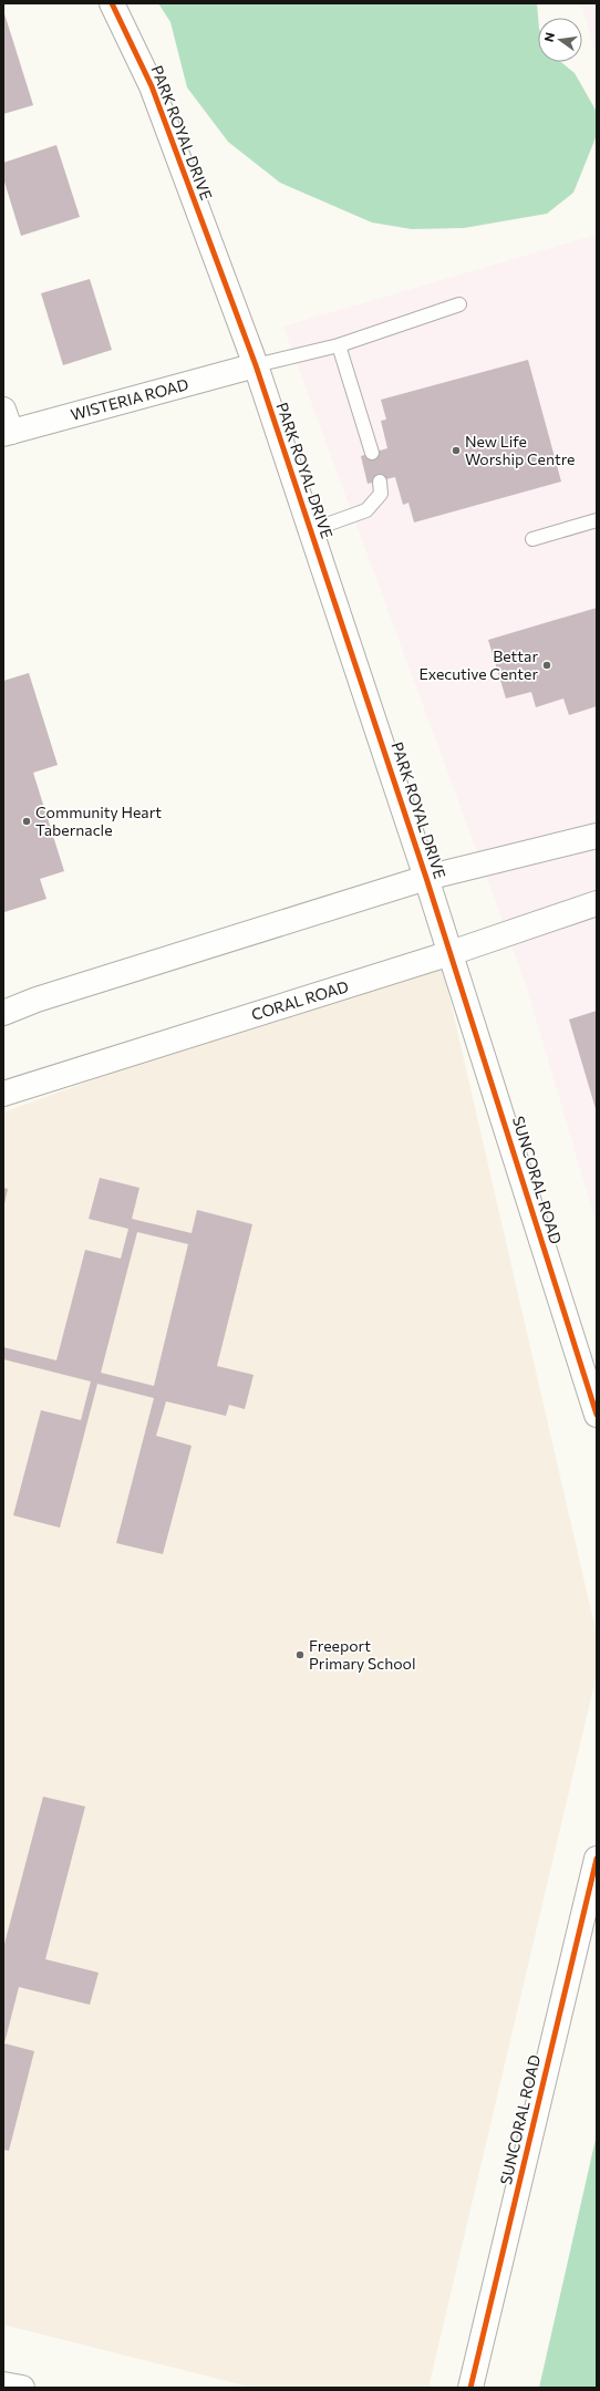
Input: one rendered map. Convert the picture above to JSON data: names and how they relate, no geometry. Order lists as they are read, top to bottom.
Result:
{
  "streets": {
    "street": [
      "PARK ROYAL DRIVE",
      "WISTERIA ROAD",
      "CORAL ROAD",
      "SUNCORAL ROAD"
    ]
  },
  "crossings": [
    ["PARK ROYAL DRIVE", "WISTERIA ROAD"],
    ["PARK ROYAL DRIVE", "CORAL ROAD"],
    ["PARK ROYAL DRIVE", "SUNCORAL ROAD"],
    ["CORAL ROAD", "SUNCORAL ROAD"]
  ],
  "places": [
    "New Life Worship Centre",
    "Bettar Executive Center",
    "Community Heart Tabernacle",
    "Freeport Primary School"
  ],
  "north": "left"
}
